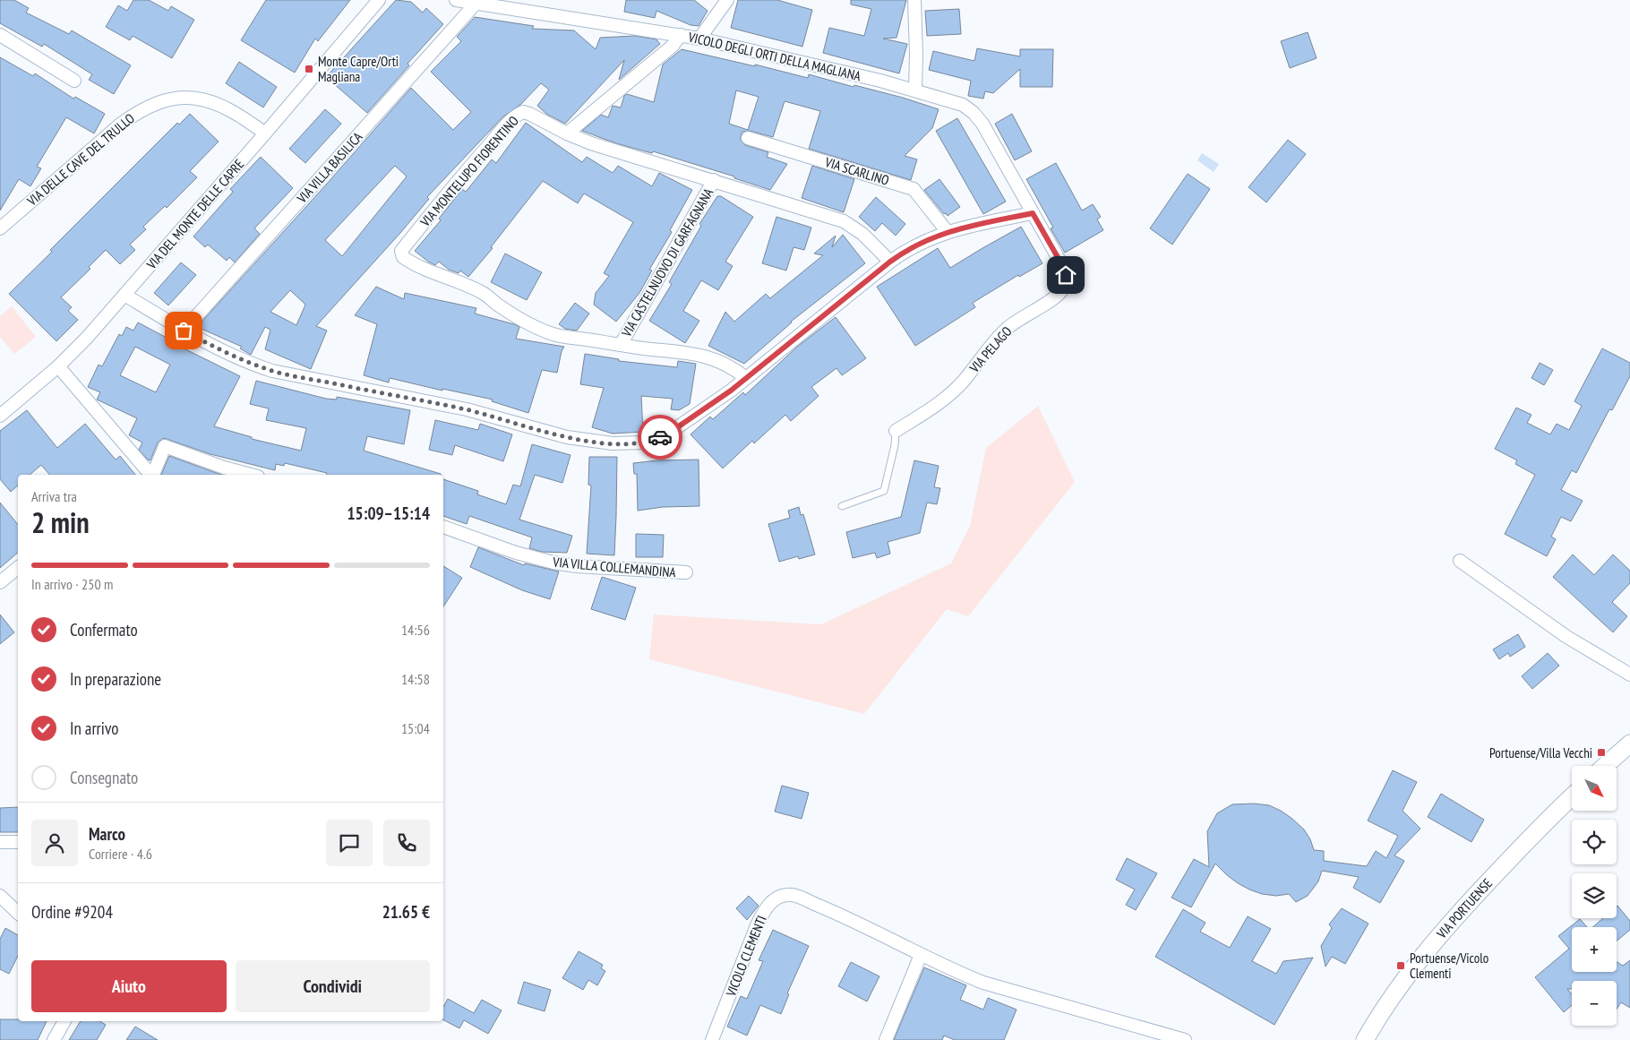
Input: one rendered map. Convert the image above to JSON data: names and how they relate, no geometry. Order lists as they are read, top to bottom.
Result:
{
  "streets": {
    "main road": ["VIA PORTUENSE"],
    "street": [
      "VICOLO DEGLI ORTI DELLA MAGLIANA",
      "VIA DELLE CAVE DEL TRULLO",
      "VIA VILLA BASILICA",
      "VIA MONTELUPO FIORENTINO",
      "VIA SCARLINO",
      "VIA DEL MONTE DELLE CAPRE",
      "VIA CASTELNUOVO DI GARFAGNANA",
      "VIA PELAGO",
      "VIA VILLA COLLEMANDINA",
      "VICOLO CLEMENTI"
    ]
  },
  "crossings": [
    ["VICOLO DEGLI ORTI DELLA MAGLIANA", "VIA VILLA BASILICA"],
    ["VICOLO DEGLI ORTI DELLA MAGLIANA", "VIA PELAGO"],
    ["VIA DELLE CAVE DEL TRULLO", "VIA DEL MONTE DELLE CAPRE"],
    ["VIA MONTELUPO FIORENTINO", "VIA CASTELNUOVO DI GARFAGNANA"]
  ],
  "places": {
    "transit": ["Monte Capre/Orti Magliana", "Portuense/Villa Vecchi", "Portuense/Vicolo Clementi"]
  },
  "north": "bottom right",
  "page": {
    "heading": ["2 min", "Arriva tra", "15:09–15:14"],
    "panel": [
      "Marco",
      "Corriere · 4.6",
      "Ordine #9204",
      "21.65 €"
    ],
    "bar": "In arrivo · 250 m",
    "list": [
      ["Confermato", "14:56"],
      ["In preparazione", "14:58"],
      ["In arrivo", "15:04"],
      "Consegnato"
    ],
    "map_buttons": ["+", "−"],
    "buttons": ["Aiuto", "Condividi"]
  }
}
